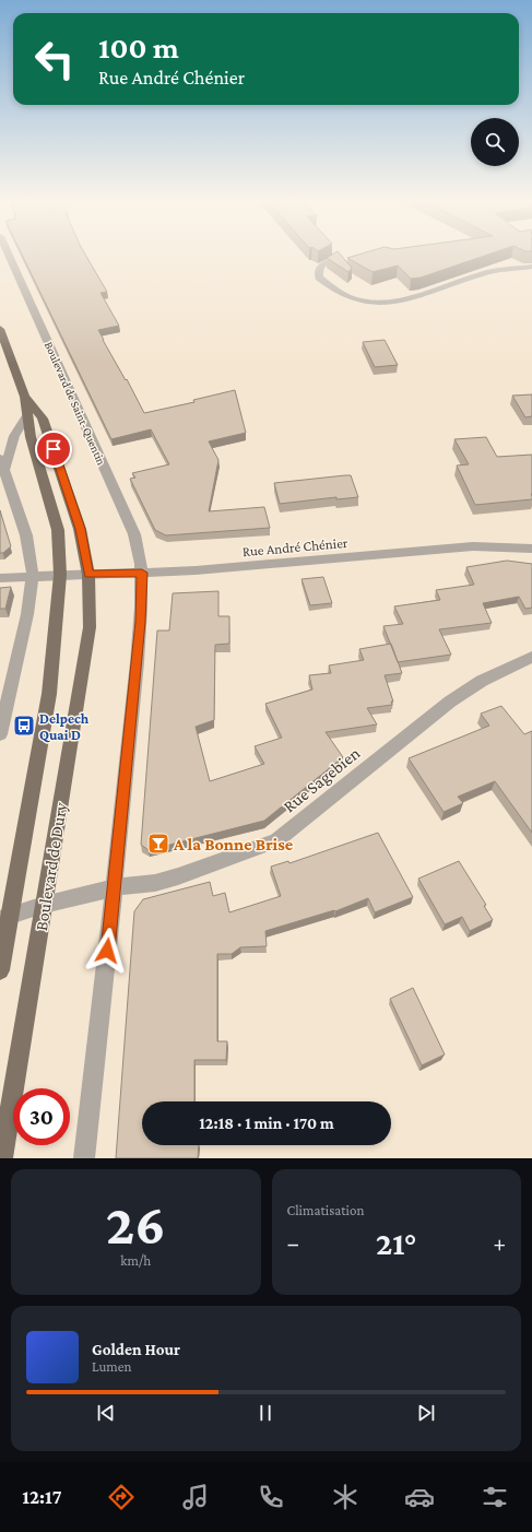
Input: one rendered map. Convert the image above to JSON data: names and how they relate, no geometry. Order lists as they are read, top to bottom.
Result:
{
  "streets": {
    "main road": ["Boulevard de Dury"],
    "street": ["Boulevard de Saint-Quentin", "Rue André Chénier", "Rue Sagebien"]
  },
  "crossings": [
    ["Boulevard de Saint-Quentin", "Rue André Chénier"],
    ["Rue André Chénier", "Boulevard de Dury"],
    ["Rue Sagebien", "Boulevard de Dury"]
  ],
  "places": {
    "bus stop": ["Delpech Quai D"],
    "bar": ["A la Bonne Brise"]
  },
  "page": {
    "turn": ["100 m", "Rue André Chénier"],
    "limit": "30",
    "trip": "12:18 · 1 min · 170 m",
    "tile": [
      ["26", "km/h"],
      "Climatisation"
    ],
    "heat": ["−", "21°", "+"],
    "song": ["Golden Hour", "Lumen"],
    "tabs": "12:17"
  }
}
